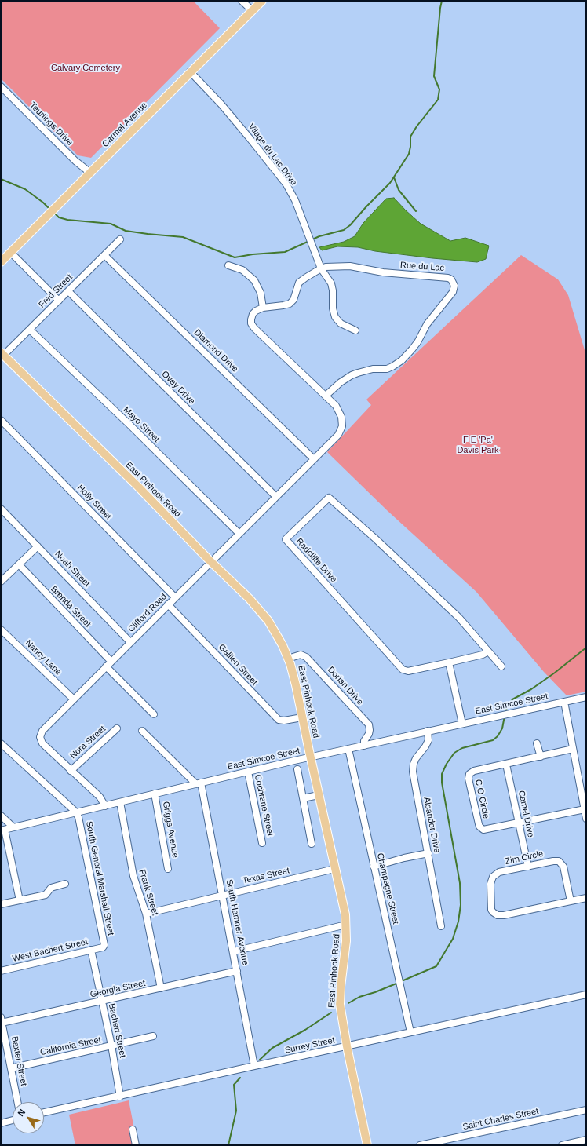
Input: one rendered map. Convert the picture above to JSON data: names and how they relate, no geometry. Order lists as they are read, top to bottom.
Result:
{
  "streets": {
    "main road": ["Carmel Avenue", "East Pinhook Road"],
    "street": [
      "Teurlings Drive",
      "Vilage du Lac Drive",
      "Rue du Lac",
      "Fred Street",
      "Diamond Drive",
      "Ovey Drive",
      "Mayo Street",
      "Holly Street",
      "Radcliffe Drive",
      "Noah Street",
      "Brenda Street",
      "Clifford Road",
      "Nancy Lane",
      "Gallien Street",
      "Dorian Drive",
      "East Simcoe Street",
      "Nora Street",
      "C O Circle",
      "Cochrane Street",
      "Camel Drive",
      "Alsandor Drive",
      "Griggs Avenue",
      "Zim Circle",
      "Texas Street",
      "South General Marshall Street",
      "Champagne Street",
      "Frank Street",
      "South Hamner Avenue",
      "West Bachert Street",
      "Georgia Street",
      "Bachert Street",
      "Surrey Street",
      "California Street",
      "Baxter Street",
      "Saint Charles Street"
    ]
  },
  "crossings": [
    ["Teurlings Drive", "Carmel Avenue"],
    ["Carmel Avenue", "Vilage du Lac Drive"],
    ["Vilage du Lac Drive", "Rue du Lac"],
    ["Rue du Lac", "Clifford Road"],
    ["Fred Street", "Diamond Drive"],
    ["Fred Street", "Ovey Drive"],
    ["Fred Street", "Mayo Street"],
    ["Fred Street", "East Pinhook Road"],
    ["Diamond Drive", "Clifford Road"],
    ["Ovey Drive", "Clifford Road"],
    ["Mayo Street", "Clifford Road"],
    ["East Pinhook Road", "Clifford Road"],
    ["East Pinhook Road", "Gallien Street"],
    ["East Pinhook Road", "Dorian Drive"],
    ["East Pinhook Road", "East Simcoe Street"],
    ["East Pinhook Road", "Texas Street"],
    ["East Pinhook Road", "Surrey Street"],
    ["Holly Street", "Clifford Road"],
    ["Noah Street", "Clifford Road"],
    ["Brenda Street", "Clifford Road"],
    ["Clifford Road", "Nancy Lane"],
    ["Clifford Road", "Gallien Street"],
    ["Clifford Road", "East Simcoe Street"],
    ["Clifford Road", "Nora Street"],
    ["Dorian Drive", "East Simcoe Street"],
    ["East Simcoe Street", "Cochrane Street"],
    ["East Simcoe Street", "Alsandor Drive"],
    ["East Simcoe Street", "Griggs Avenue"],
    ["East Simcoe Street", "South General Marshall Street"],
    ["East Simcoe Street", "Champagne Street"],
    ["East Simcoe Street", "Frank Street"],
    ["East Simcoe Street", "South Hamner Avenue"],
    ["C O Circle", "Camel Drive"],
    ["Camel Drive", "Zim Circle"],
    ["Texas Street", "Frank Street"],
    ["Texas Street", "South Hamner Avenue"],
    ["South General Marshall Street", "West Bachert Street"],
    ["Champagne Street", "Surrey Street"],
    ["Frank Street", "Georgia Street"],
    ["South Hamner Avenue", "Georgia Street"],
    ["South Hamner Avenue", "Surrey Street"],
    ["West Bachert Street", "Bachert Street"],
    ["Georgia Street", "Bachert Street"],
    ["Georgia Street", "Baxter Street"],
    ["Bachert Street", "Surrey Street"],
    ["Bachert Street", "California Street"],
    ["California Street", "Baxter Street"]
  ],
  "parks": ["Calvary Cemetery", "F E 'Pa' Davis Park"],
  "north": "top left"
}
